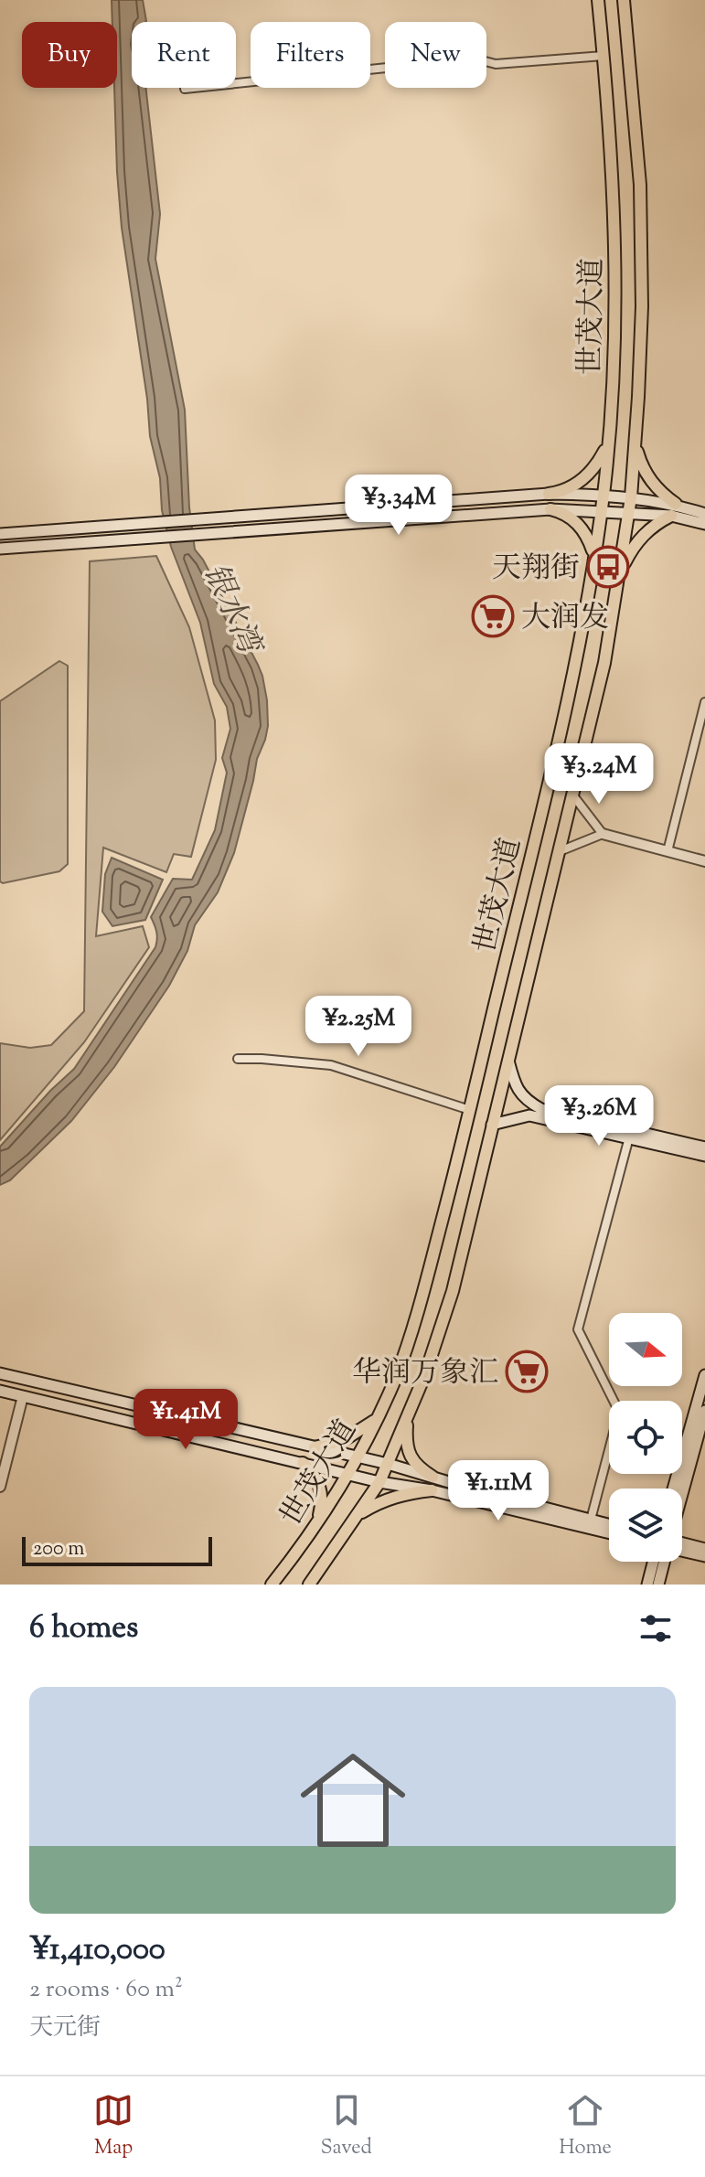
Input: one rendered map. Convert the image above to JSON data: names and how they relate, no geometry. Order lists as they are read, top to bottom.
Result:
{
  "streets": {
    "main road": ["世茂大道"]
  },
  "water": ["银水湾"],
  "places": {
    "bus stop": ["天翔街"],
    "supermarket": ["大润发", "华润万象汇"]
  },
  "scale_bar": "200 m",
  "north": "right",
  "page": {
    "chip": [
      "Buy",
      "Rent",
      "Filters",
      "New"
    ],
    "price": [
      "¥3.34M",
      "¥3.24M",
      "¥2.25M",
      "¥3.26M",
      "¥1.41M",
      "¥1.11M"
    ],
    "scale": "200 m",
    "heading": "6 homes",
    "list": [
      {
        "name": "¥1,410,000",
        "note": "2 rooms · 60 m² · 天元街"
      }
    ],
    "tabs": ["Map", "Saved", "Home"]
  }
}
